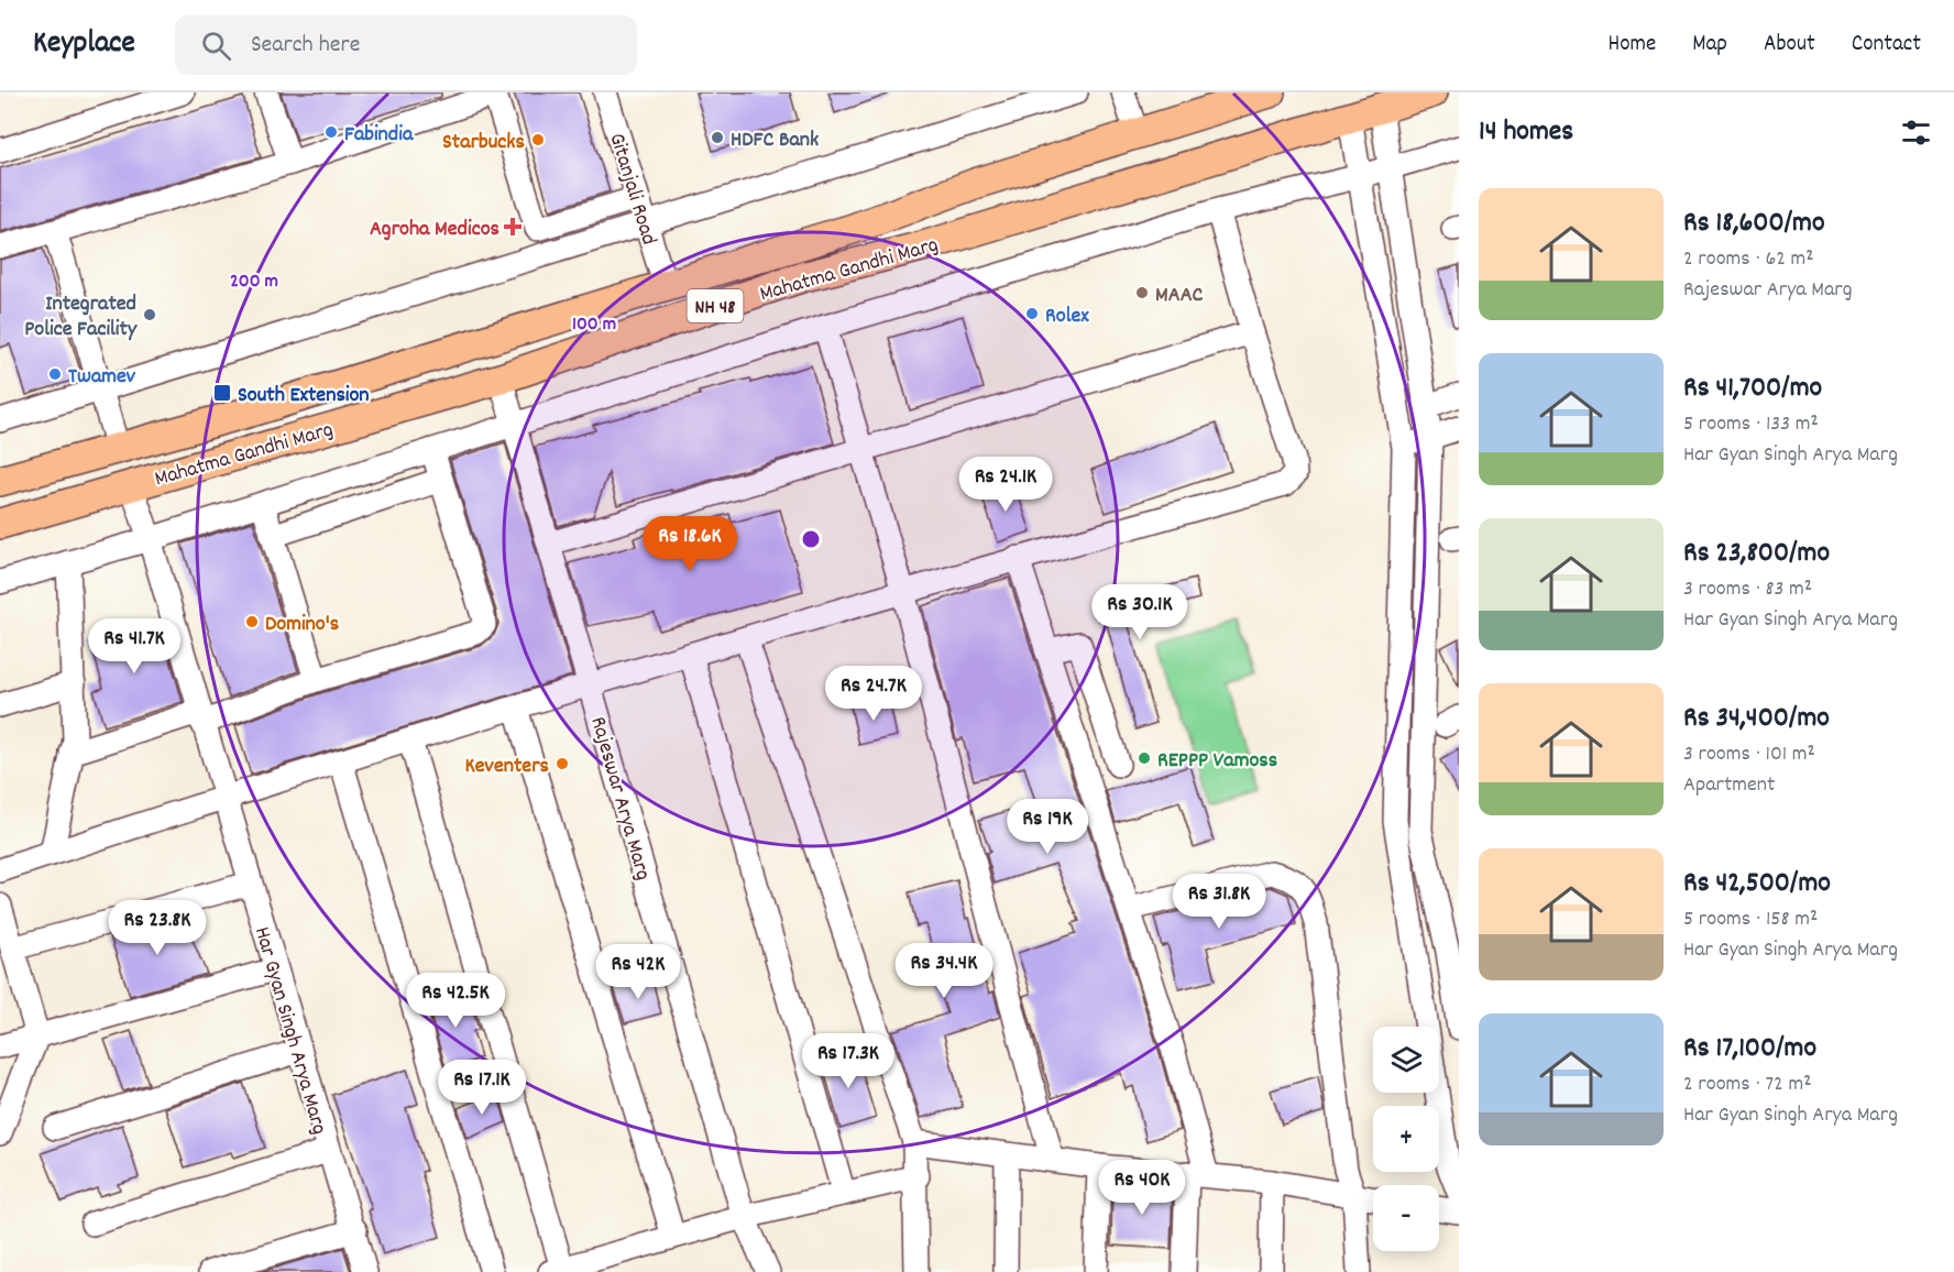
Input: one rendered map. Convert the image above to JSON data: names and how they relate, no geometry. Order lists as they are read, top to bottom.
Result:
{
  "streets": {
    "main road": ["Mahatma Gandhi Marg", "NH 48"],
    "street": ["Gitanjali Road", "Rajeswar Arya Marg", "Har Gyan Singh Arya Marg"]
  },
  "crossings": [
    ["Gitanjali Road", "Mahatma Gandhi Marg"],
    ["Mahatma Gandhi Marg", "Rajeswar Arya Marg"],
    ["Mahatma Gandhi Marg", "Har Gyan Singh Arya Marg"]
  ],
  "places": {
    "other": [
      "Fabindia",
      "HDFC Bank",
      "Starbucks",
      "MAAC",
      "Rolex",
      "Integrated Police Facility",
      "Twamev",
      "Domino's",
      "REPPP Vamoss",
      "Keventers"
    ],
    "health": ["Agroha Medicos"],
    "transit": ["South Extension"]
  },
  "page": {
    "header": "Keyplace",
    "search": "Search here",
    "nav": [
      "Home",
      "Map",
      "About",
      "Contact"
    ],
    "heading": "14 homes",
    "list": [
      {
        "name": "Rs 18,600/mo",
        "note": "2 rooms · 62 m² · Rajeswar Arya Marg"
      },
      {
        "name": "Rs 41,700/mo",
        "note": "5 rooms · 133 m² · Har Gyan Singh Arya Marg"
      },
      {
        "name": "Rs 23,800/mo",
        "note": "3 rooms · 83 m² · Har Gyan Singh Arya Marg"
      },
      {
        "name": "Rs 34,400/mo",
        "note": "3 rooms · 101 m² · Apartment"
      },
      {
        "name": "Rs 42,500/mo",
        "note": "5 rooms · 158 m² · Har Gyan Singh Arya Marg"
      },
      {
        "name": "Rs 17,100/mo",
        "note": "2 rooms · 72 m² · Har Gyan Singh Arya Marg"
      }
    ],
    "price": [
      "Rs 24.1K",
      "Rs 18.6K",
      "Rs 30.1K",
      "Rs 41.7K",
      "Rs 24.7K",
      "Rs 19K",
      "Rs 31.8K",
      "Rs 23.8K",
      "Rs 34.4K",
      "Rs 42K",
      "Rs 42.5K",
      "Rs 17.3K",
      "Rs 17.1K",
      "Rs 40K"
    ],
    "map_buttons": ["+", "−"]
  },
  "rings": ["200 m", "100 m"]
}
